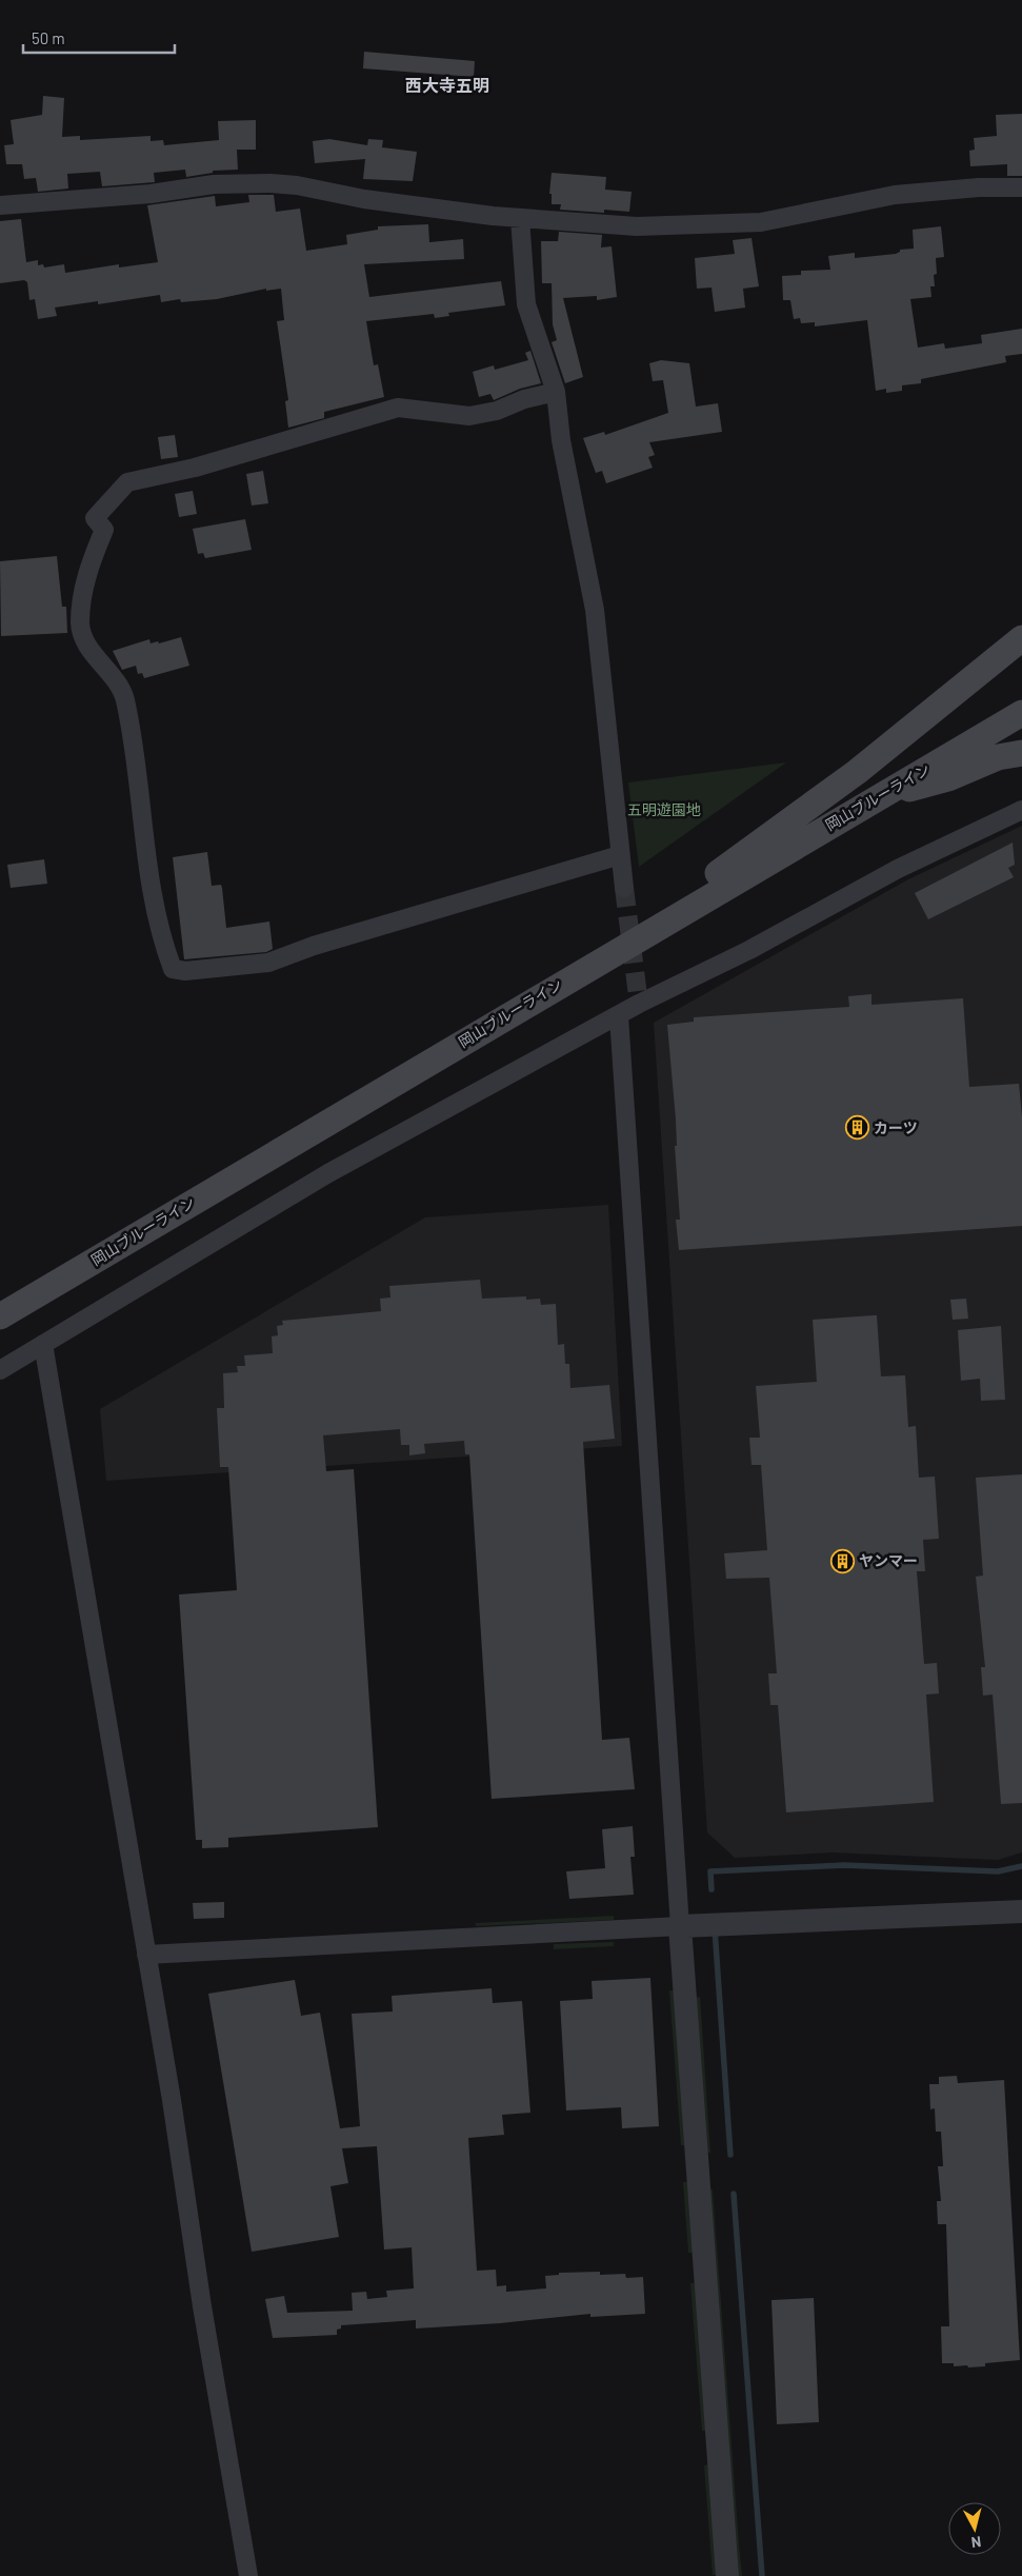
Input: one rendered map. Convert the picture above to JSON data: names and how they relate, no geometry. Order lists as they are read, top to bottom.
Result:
{
  "streets": {
    "main road": ["岡山ブルーライン"]
  },
  "districts": ["西大寺五明"],
  "parks": ["五明遊園地"],
  "places": {
    "building": ["カーツ", "ヤンマー"]
  },
  "scale_bar": "50 m",
  "north": "bottom"
}
